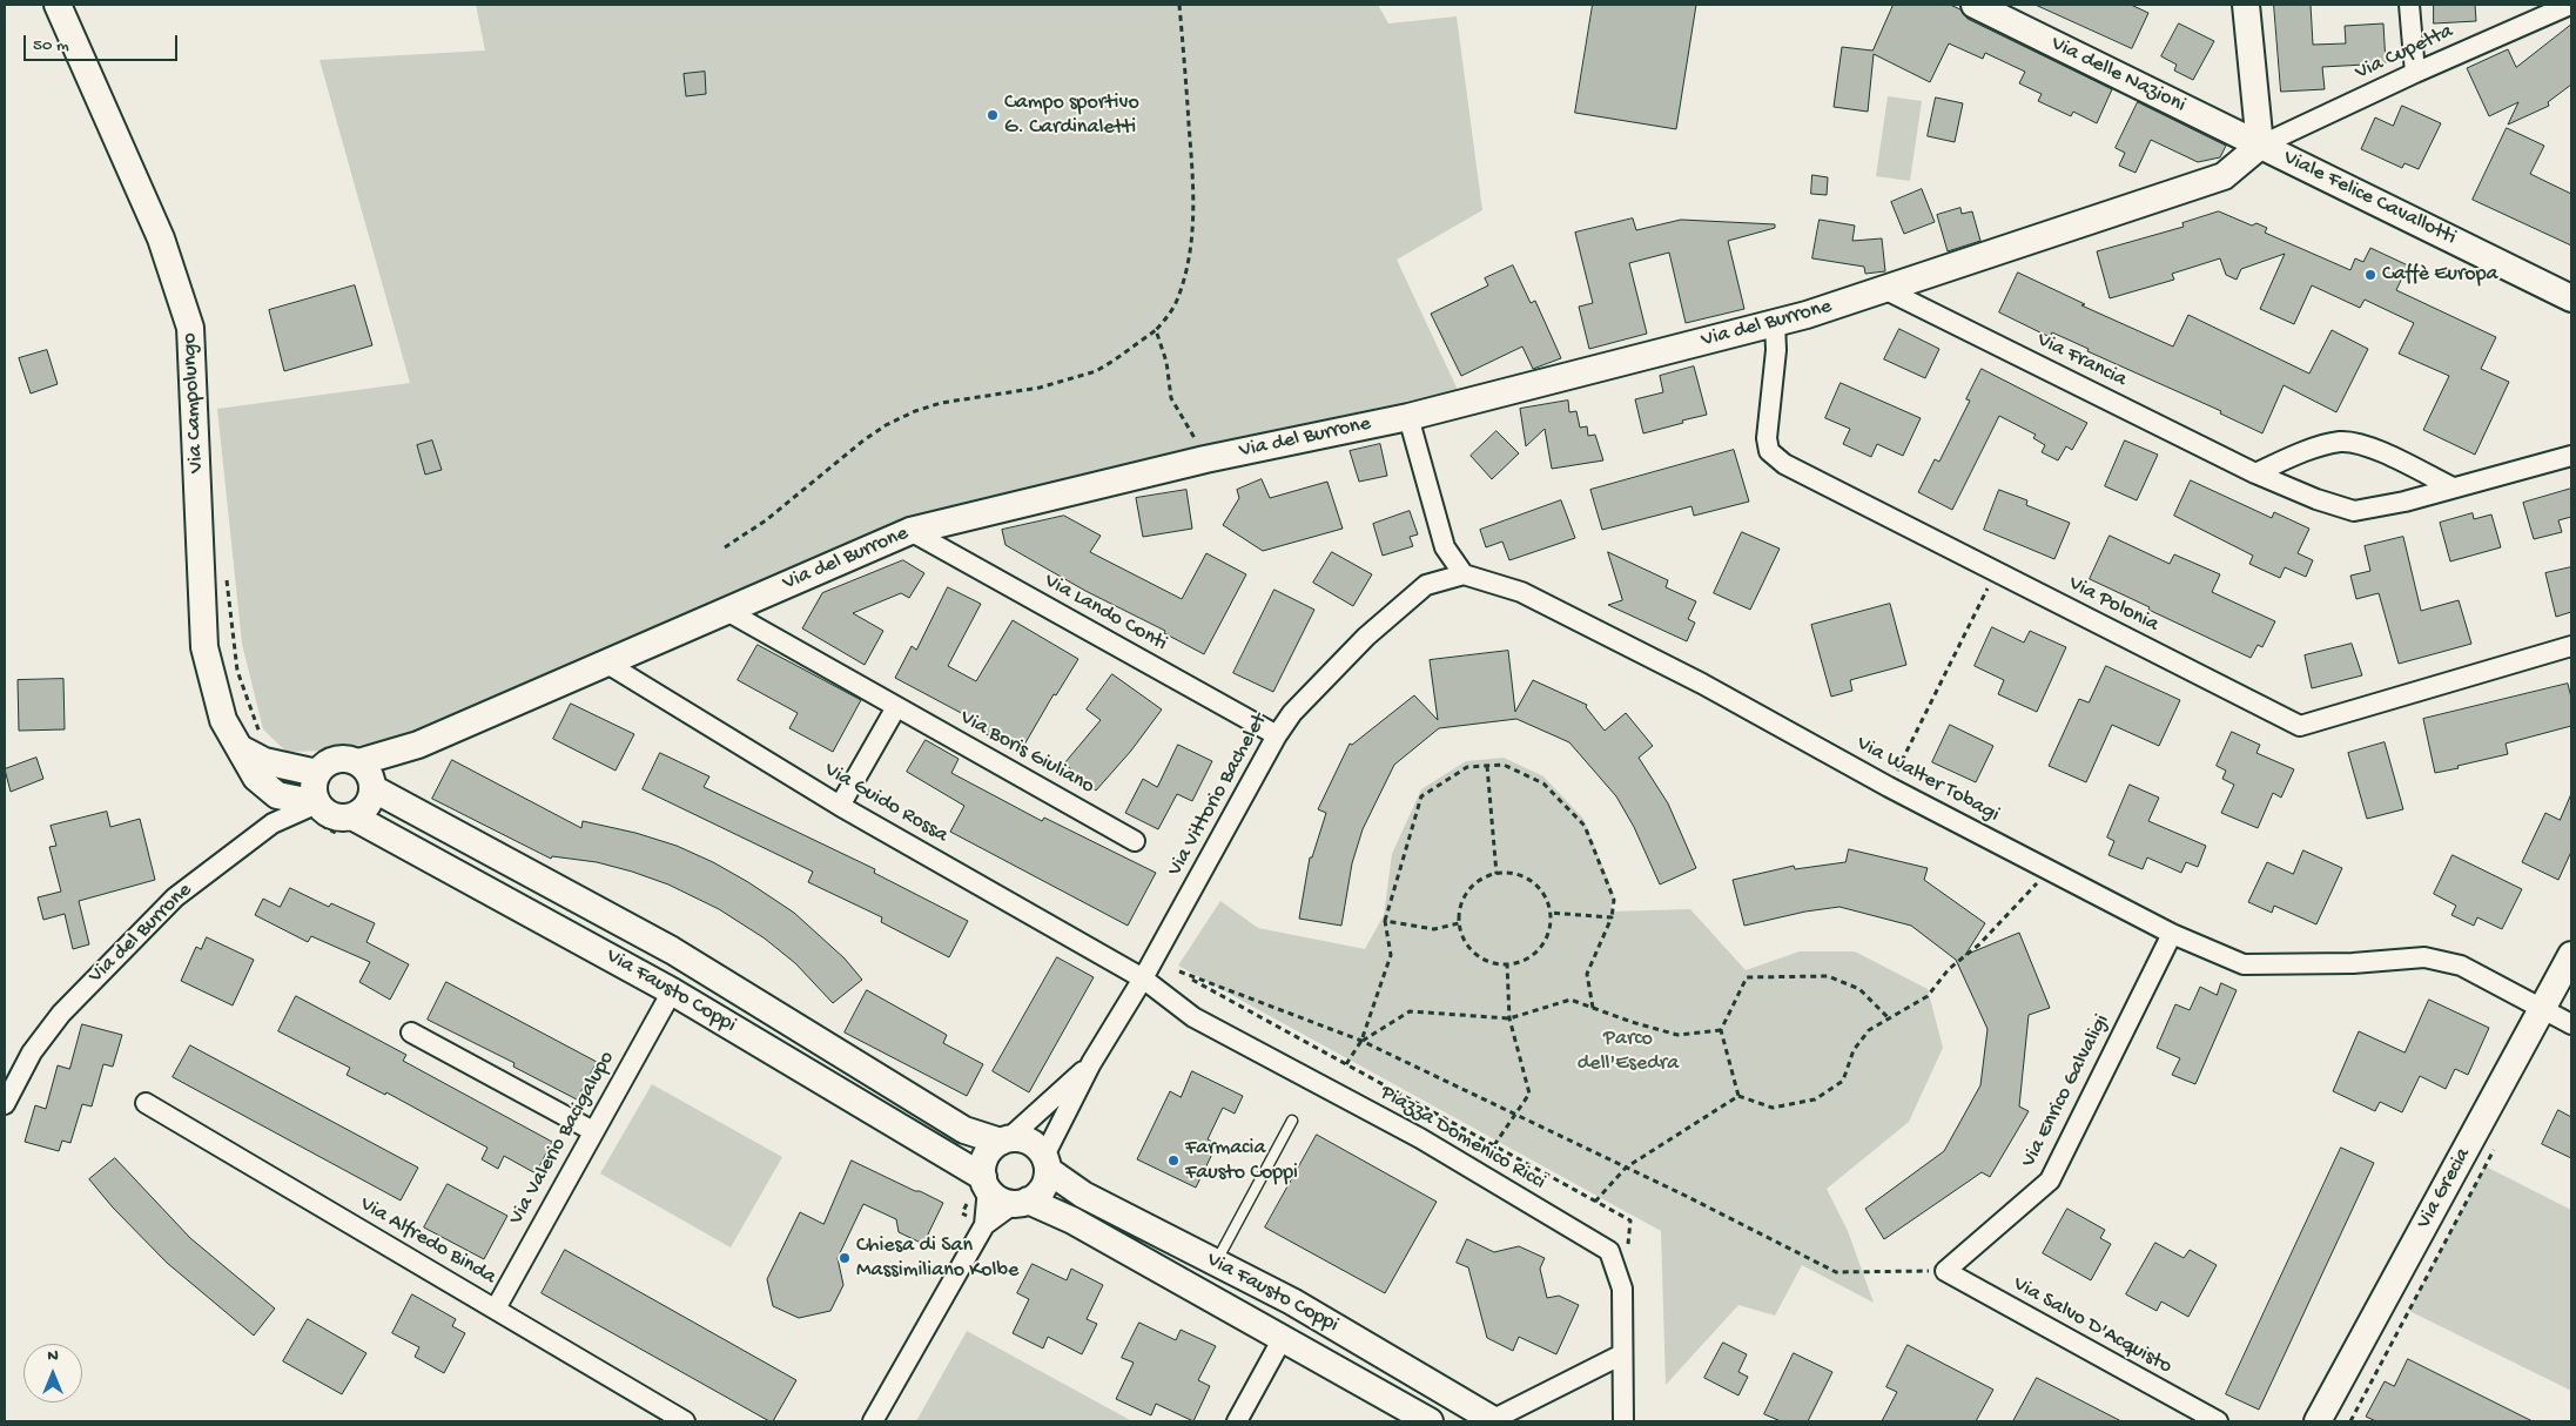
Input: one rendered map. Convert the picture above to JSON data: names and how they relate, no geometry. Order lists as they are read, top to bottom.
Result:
{
  "streets": {
    "street": [
      "Via Cupetta",
      "Via delle Nazioni",
      "Viale Felice Cavallotti",
      "Via del Burrone",
      "Via Francia",
      "Via Campolungo",
      "Via Polonia",
      "Via Lando Conti",
      "Via Boris Giuliano",
      "Via Walter Tobagi",
      "Via Vittorio Bachelet",
      "Via Guido Rossa",
      "Via Fausto Coppi",
      "Via Enrico Galvaligi",
      "Via Valerio Bacigalupo",
      "Piazza Domenico Ricci",
      "Via Grecia",
      "Via Alfredo Binda",
      "Via Salvo D'Acquisto"
    ]
  },
  "crossings": [
    ["Via Cupetta", "Via delle Nazioni"],
    ["Via Cupetta", "Viale Felice Cavallotti"],
    ["Via Cupetta", "Via del Burrone"],
    ["Via delle Nazioni", "Viale Felice Cavallotti"],
    ["Via delle Nazioni", "Via del Burrone"],
    ["Viale Felice Cavallotti", "Via del Burrone"],
    ["Via del Burrone", "Via Francia"],
    ["Via del Burrone", "Via Campolungo"],
    ["Via del Burrone", "Via Polonia"],
    ["Via del Burrone", "Via Lando Conti"],
    ["Via del Burrone", "Via Boris Giuliano"],
    ["Via del Burrone", "Via Guido Rossa"],
    ["Via del Burrone", "Via Fausto Coppi"],
    ["Via Campolungo", "Via Fausto Coppi"],
    ["Via Lando Conti", "Via Vittorio Bachelet"],
    ["Via Walter Tobagi", "Via Vittorio Bachelet"],
    ["Via Walter Tobagi", "Via Enrico Galvaligi"],
    ["Via Walter Tobagi", "Via Grecia"],
    ["Via Vittorio Bachelet", "Via Guido Rossa"],
    ["Via Vittorio Bachelet", "Via Fausto Coppi"],
    ["Via Vittorio Bachelet", "Piazza Domenico Ricci"],
    ["Via Guido Rossa", "Piazza Domenico Ricci"],
    ["Via Fausto Coppi", "Via Valerio Bacigalupo"],
    ["Via Enrico Galvaligi", "Via Salvo D'Acquisto"],
    ["Via Valerio Bacigalupo", "Via Alfredo Binda"]
  ],
  "parks": ["Parco dell'Esedra"],
  "places": [
    "Campo sportivo G. Cardinaletti",
    "Caffè Europa",
    "Farmacia Fausto Coppi",
    "Chiesa di San Massimiliano Kolbe"
  ],
  "scale_bar": "50 m",
  "north": "top"
}
